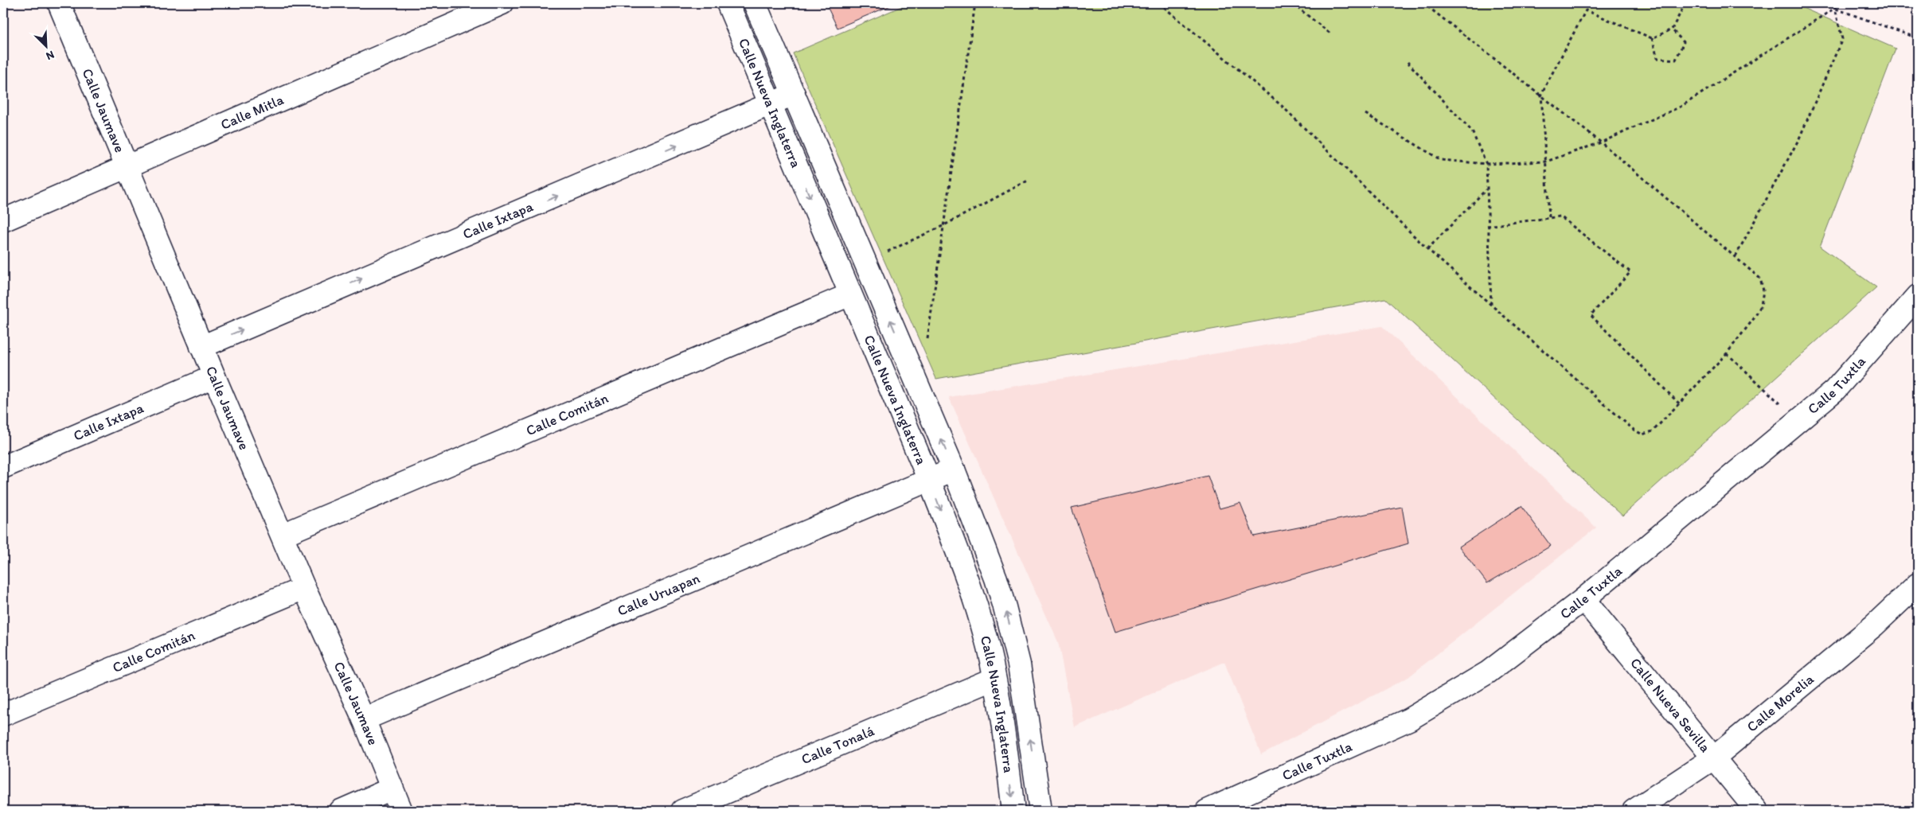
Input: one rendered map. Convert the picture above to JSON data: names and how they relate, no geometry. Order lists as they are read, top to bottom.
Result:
{
  "streets": {
    "street": [
      "Calle Nueva Inglaterra",
      "Calle Jaumave",
      "Calle Mitla",
      "Calle Ixtapa",
      "Calle Tuxtla",
      "Calle Comitán",
      "Calle Uruapan",
      "Calle Morelia",
      "Calle Nueva Sevilla",
      "Calle Tonalá"
    ]
  },
  "crossings": [
    ["Calle Nueva Inglaterra", "Calle Ixtapa"],
    ["Calle Nueva Inglaterra", "Calle Comitán"],
    ["Calle Nueva Inglaterra", "Calle Uruapan"],
    ["Calle Nueva Inglaterra", "Calle Tonalá"],
    ["Calle Jaumave", "Calle Mitla"],
    ["Calle Jaumave", "Calle Ixtapa"],
    ["Calle Jaumave", "Calle Comitán"],
    ["Calle Jaumave", "Calle Uruapan"],
    ["Calle Tuxtla", "Calle Nueva Sevilla"],
    ["Calle Morelia", "Calle Nueva Sevilla"]
  ],
  "one_way": ["Calle Ixtapa"],
  "north": "bottom right"
}
